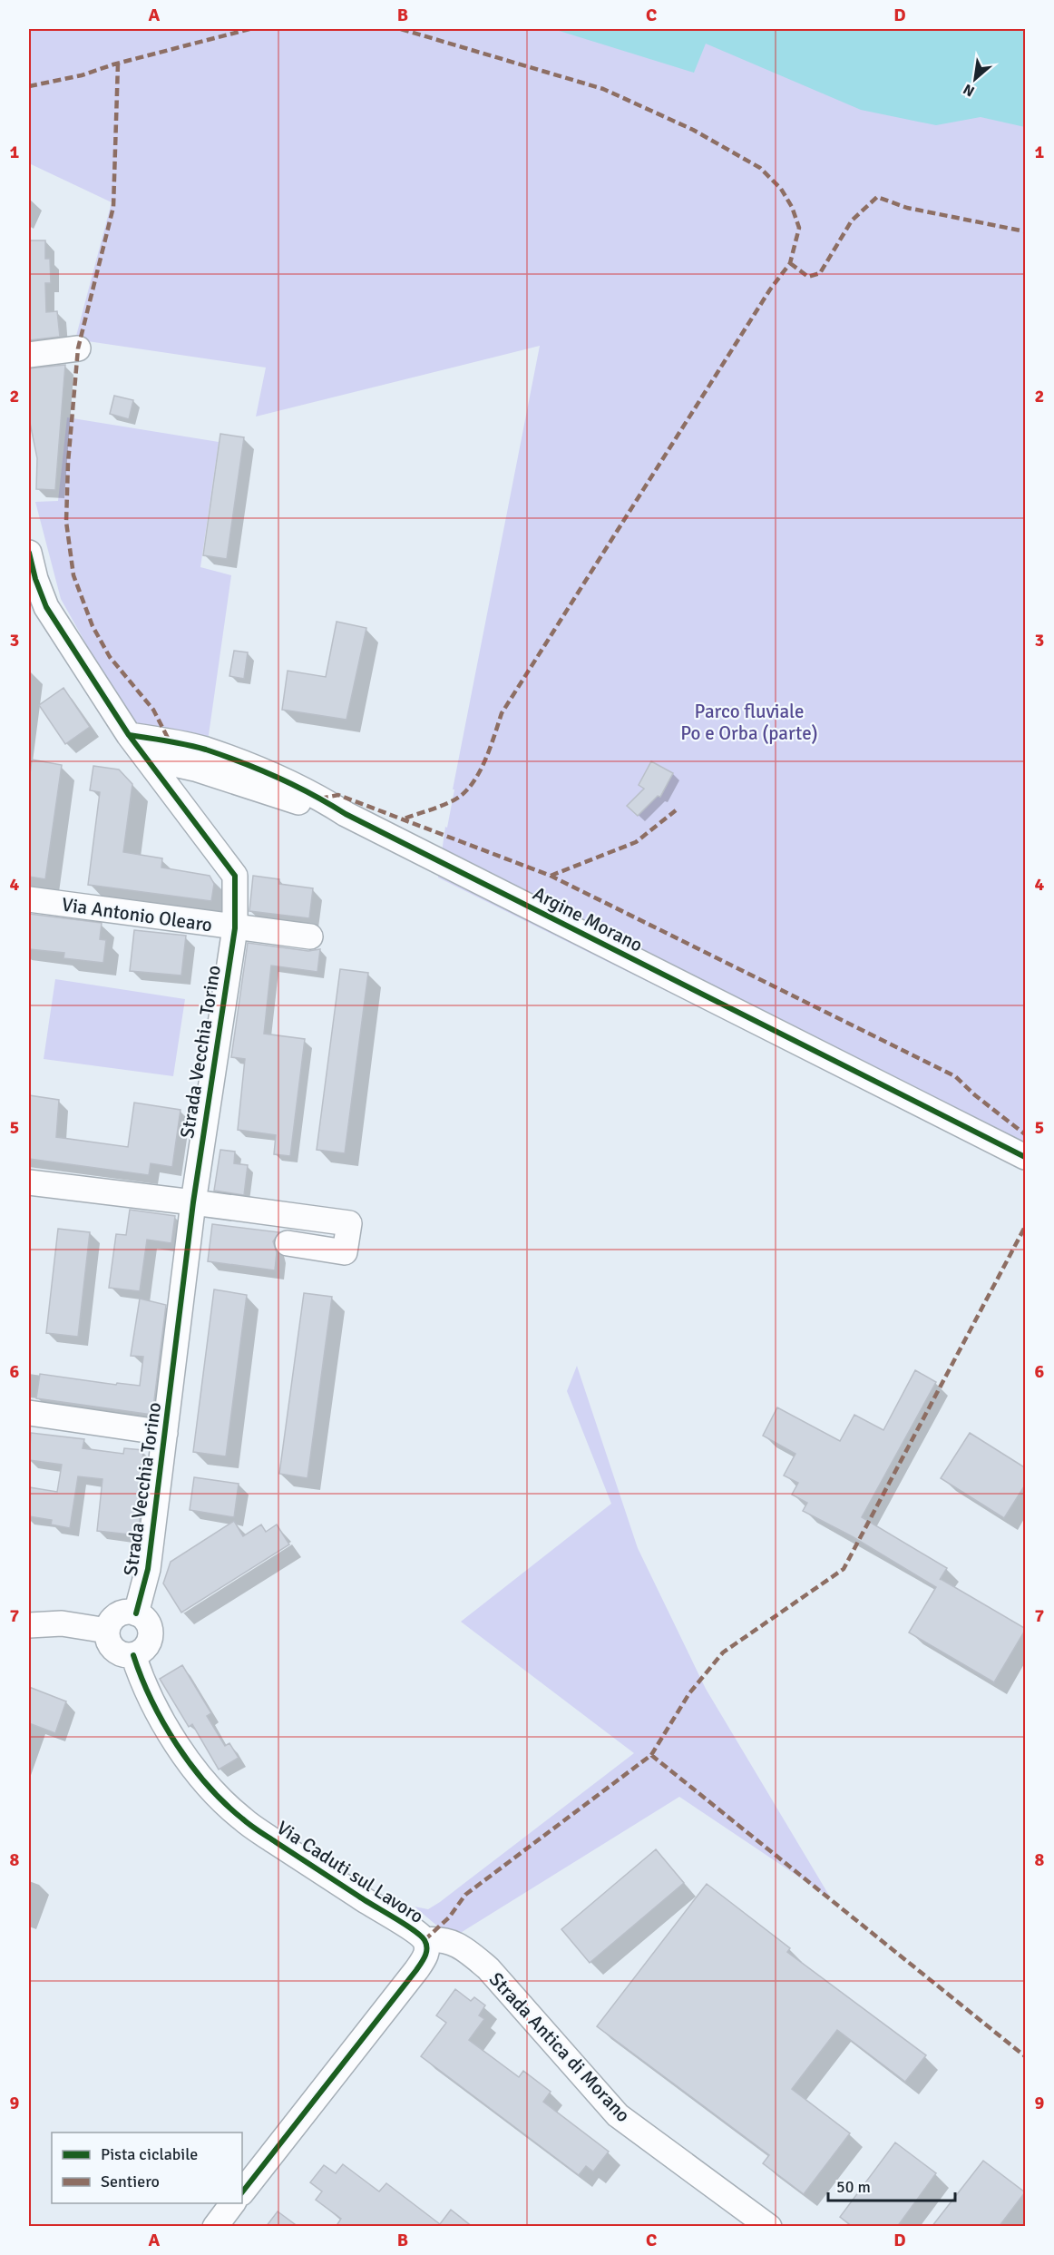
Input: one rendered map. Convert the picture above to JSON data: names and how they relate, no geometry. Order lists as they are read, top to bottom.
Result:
{
  "streets": {
    "street": [
      "Via Antonio Olearo",
      "Argine Morano",
      "Strada Vecchia Torino",
      "Via Caduti sul Lavoro",
      "Strada Antica di Morano"
    ]
  },
  "crossings": [
    ["Via Antonio Olearo", "Strada Vecchia Torino"],
    ["Argine Morano", "Strada Vecchia Torino"],
    ["Strada Vecchia Torino", "Via Caduti sul Lavoro"],
    ["Via Caduti sul Lavoro", "Strada Antica di Morano"]
  ],
  "parks": ["Parco fluviale Po e Orba (parte)"],
  "legend": ["Pista ciclabile", "Sentiero"],
  "scale_bar": "50 m",
  "north": "bottom left",
  "grid": {
    "columns": [
      "A",
      "B",
      "C",
      "D"
    ],
    "rows": [
      "1",
      "2",
      "3",
      "4",
      "5",
      "6",
      "7",
      "8",
      "9"
    ]
  }
}
